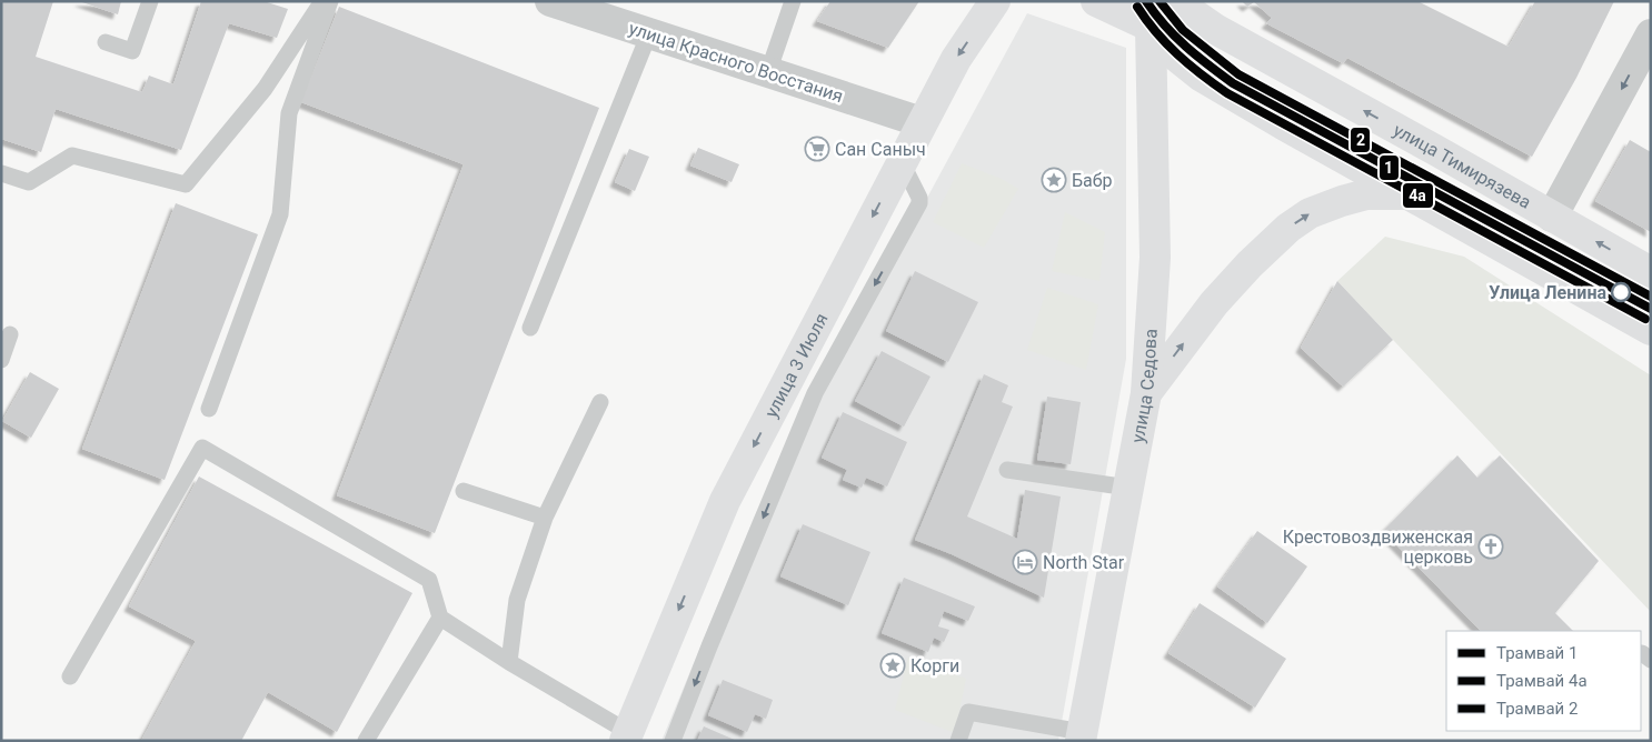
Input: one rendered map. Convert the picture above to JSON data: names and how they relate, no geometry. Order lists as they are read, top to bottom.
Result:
{
  "streets": {
    "main road": ["улица Тимирязева", "улица 3 Июля", "улица Седова"],
    "street": ["улица Красного Восстания"]
  },
  "crossings": [
    ["улица Красного Восстания", "улица 3 Июля"]
  ],
  "one_way": ["улица 3 Июля"],
  "places": {
    "supermarket": ["Сан Саныч"],
    "place": ["Бабр", "Корги"],
    "other": ["Улица Ленина"],
    "church": ["Крестовоздвиженская церковь"],
    "hotel": ["North Star"]
  },
  "lines": ["tram line 1", "tram line 2", "tram line 4a"],
  "legend": ["Трамвай 1", "Трамвай 4a", "Трамвай 2"]
}
